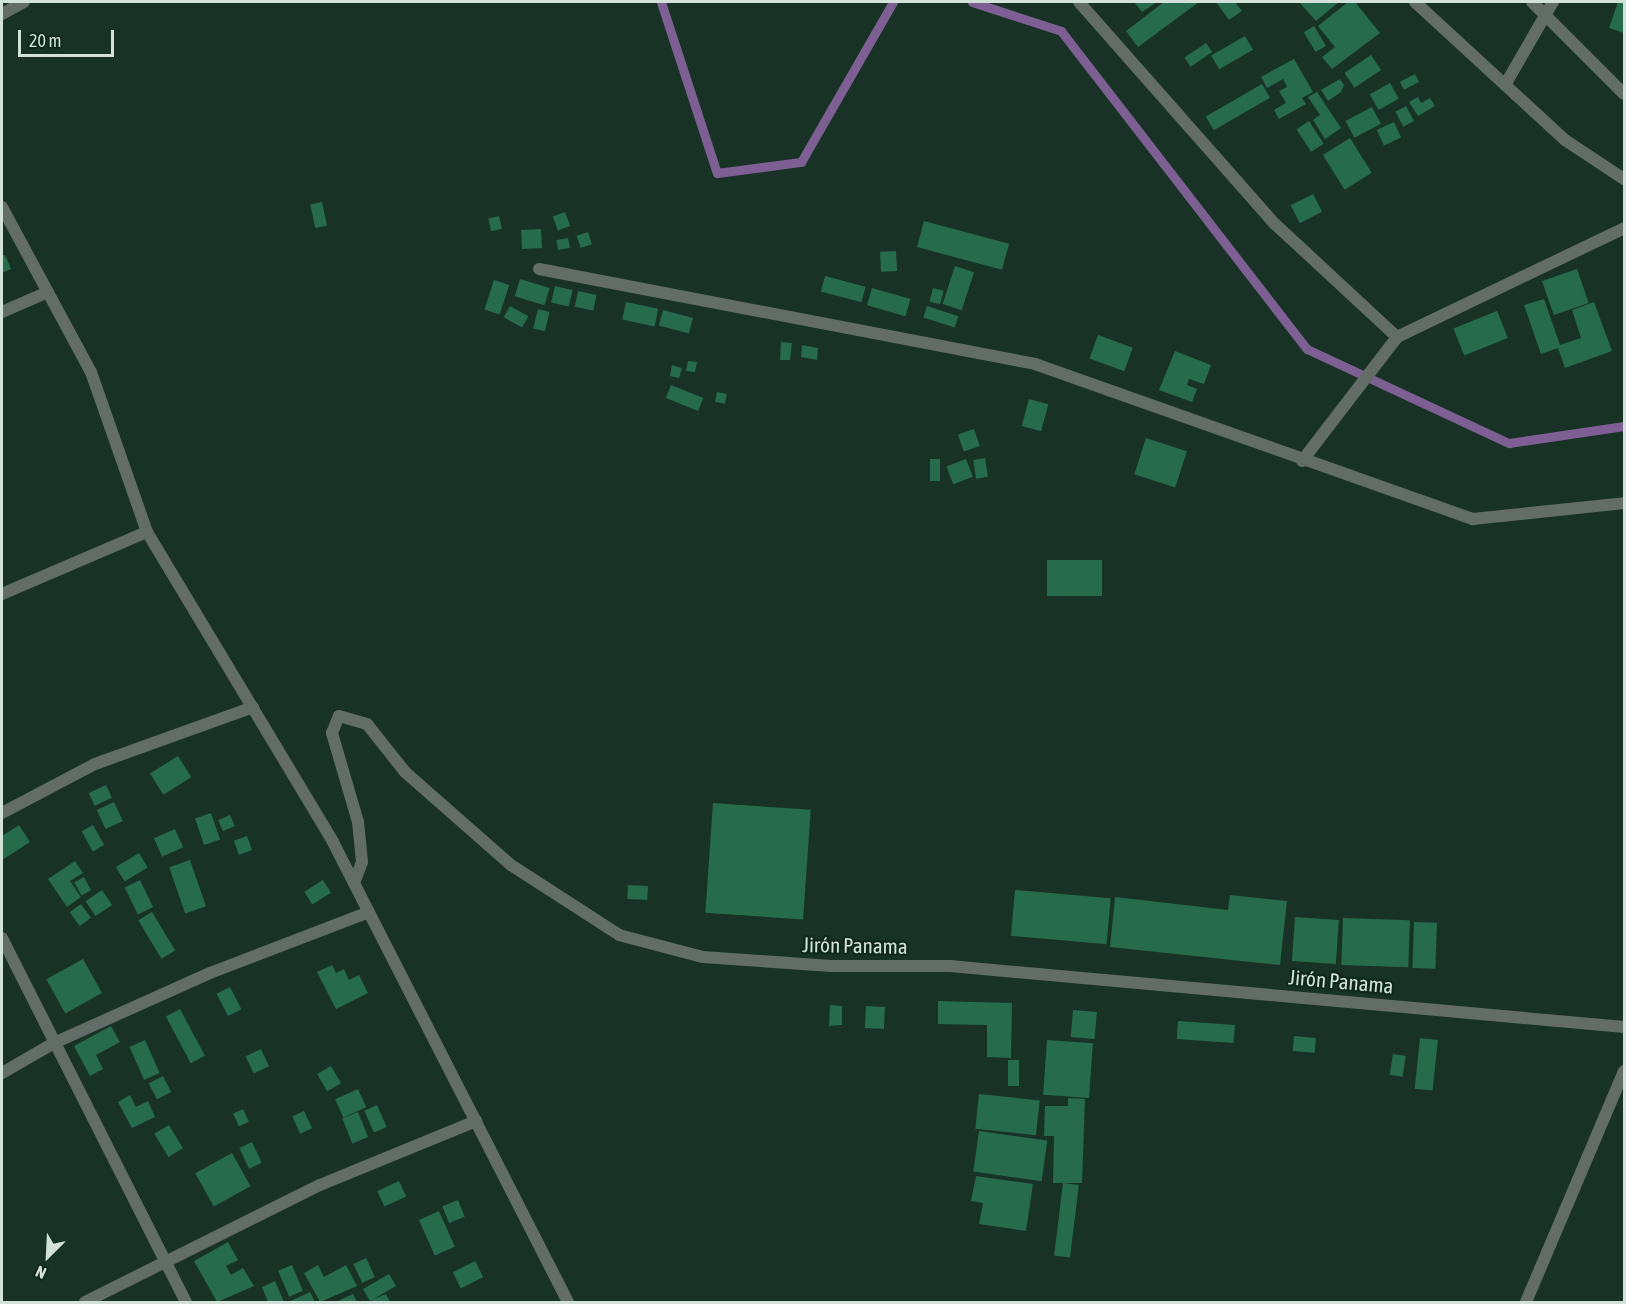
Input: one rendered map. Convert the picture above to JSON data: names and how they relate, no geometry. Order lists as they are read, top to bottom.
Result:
{
  "streets": {
    "street": ["Jirón Panama"]
  },
  "scale_bar": "20 m",
  "north": "bottom left"
}
